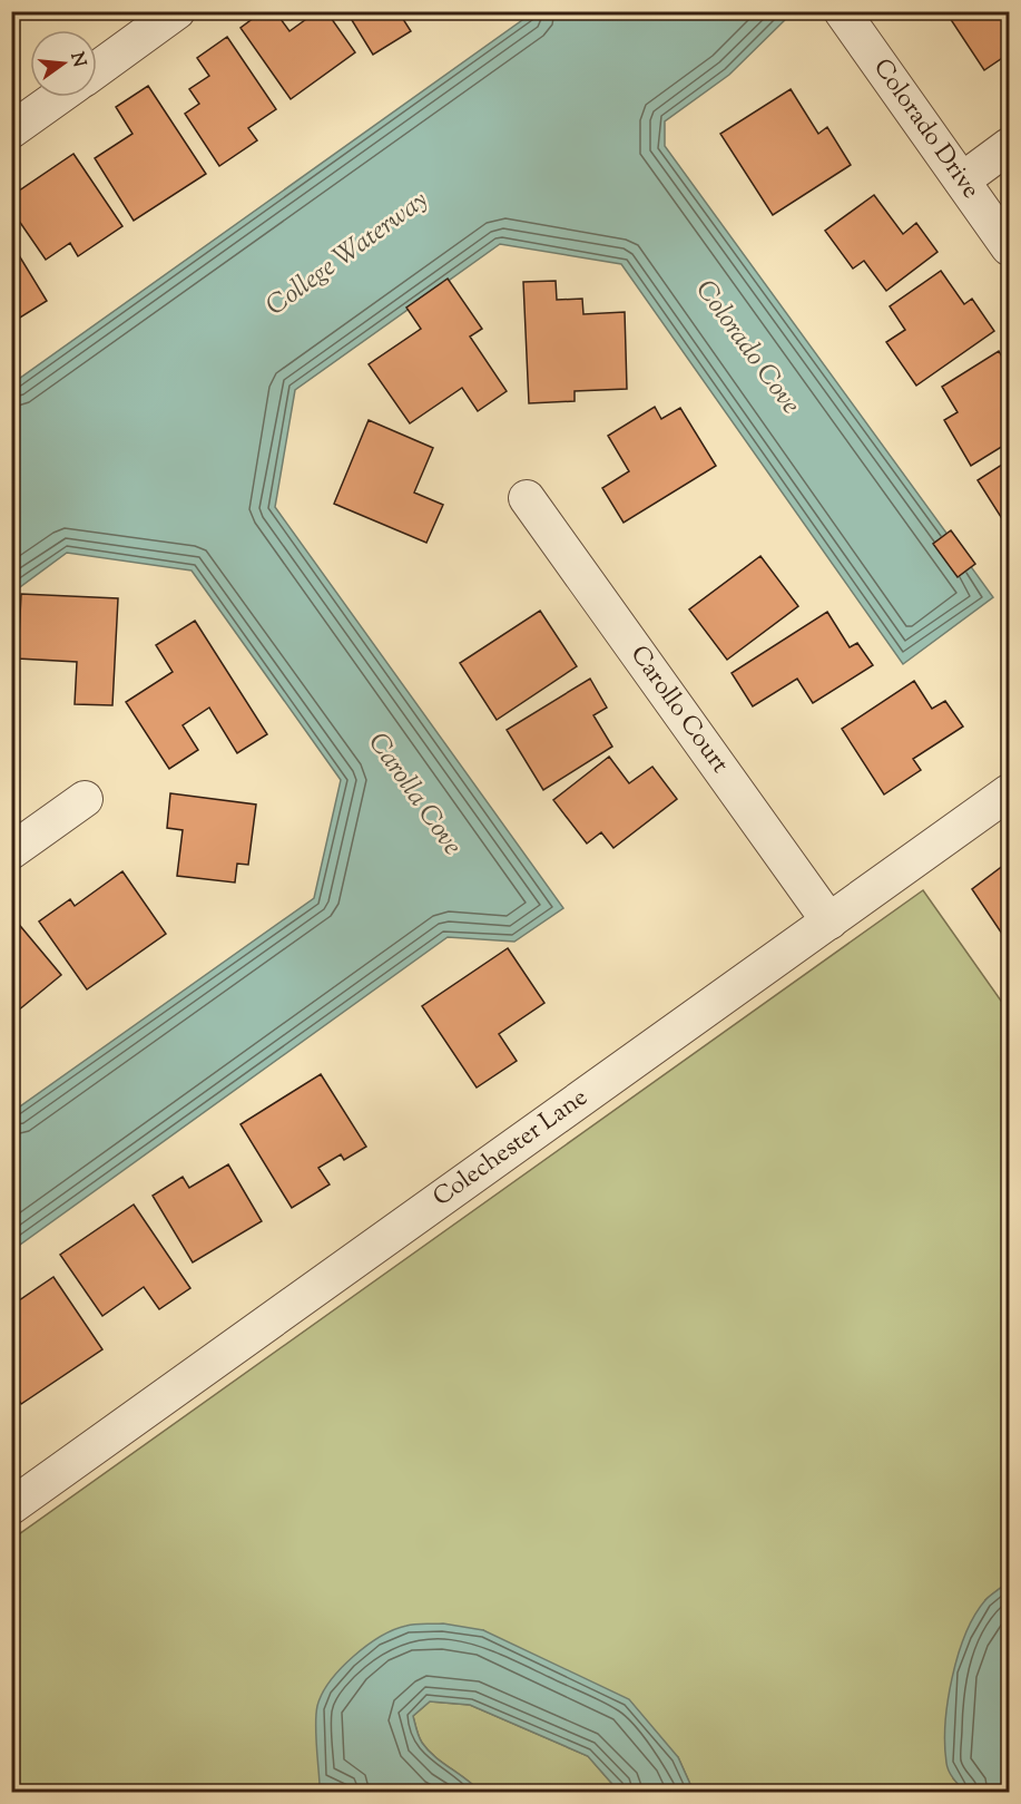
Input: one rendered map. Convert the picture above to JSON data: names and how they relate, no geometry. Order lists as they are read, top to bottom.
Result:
{
  "streets": {
    "street": ["Colorado Drive", "Carollo Court", "Colechester Lane"]
  },
  "crossings": [
    ["Carollo Court", "Colechester Lane"]
  ],
  "water": ["College Waterway", "Colorado Cove", "Carolla Cove"],
  "north": "right"
}
